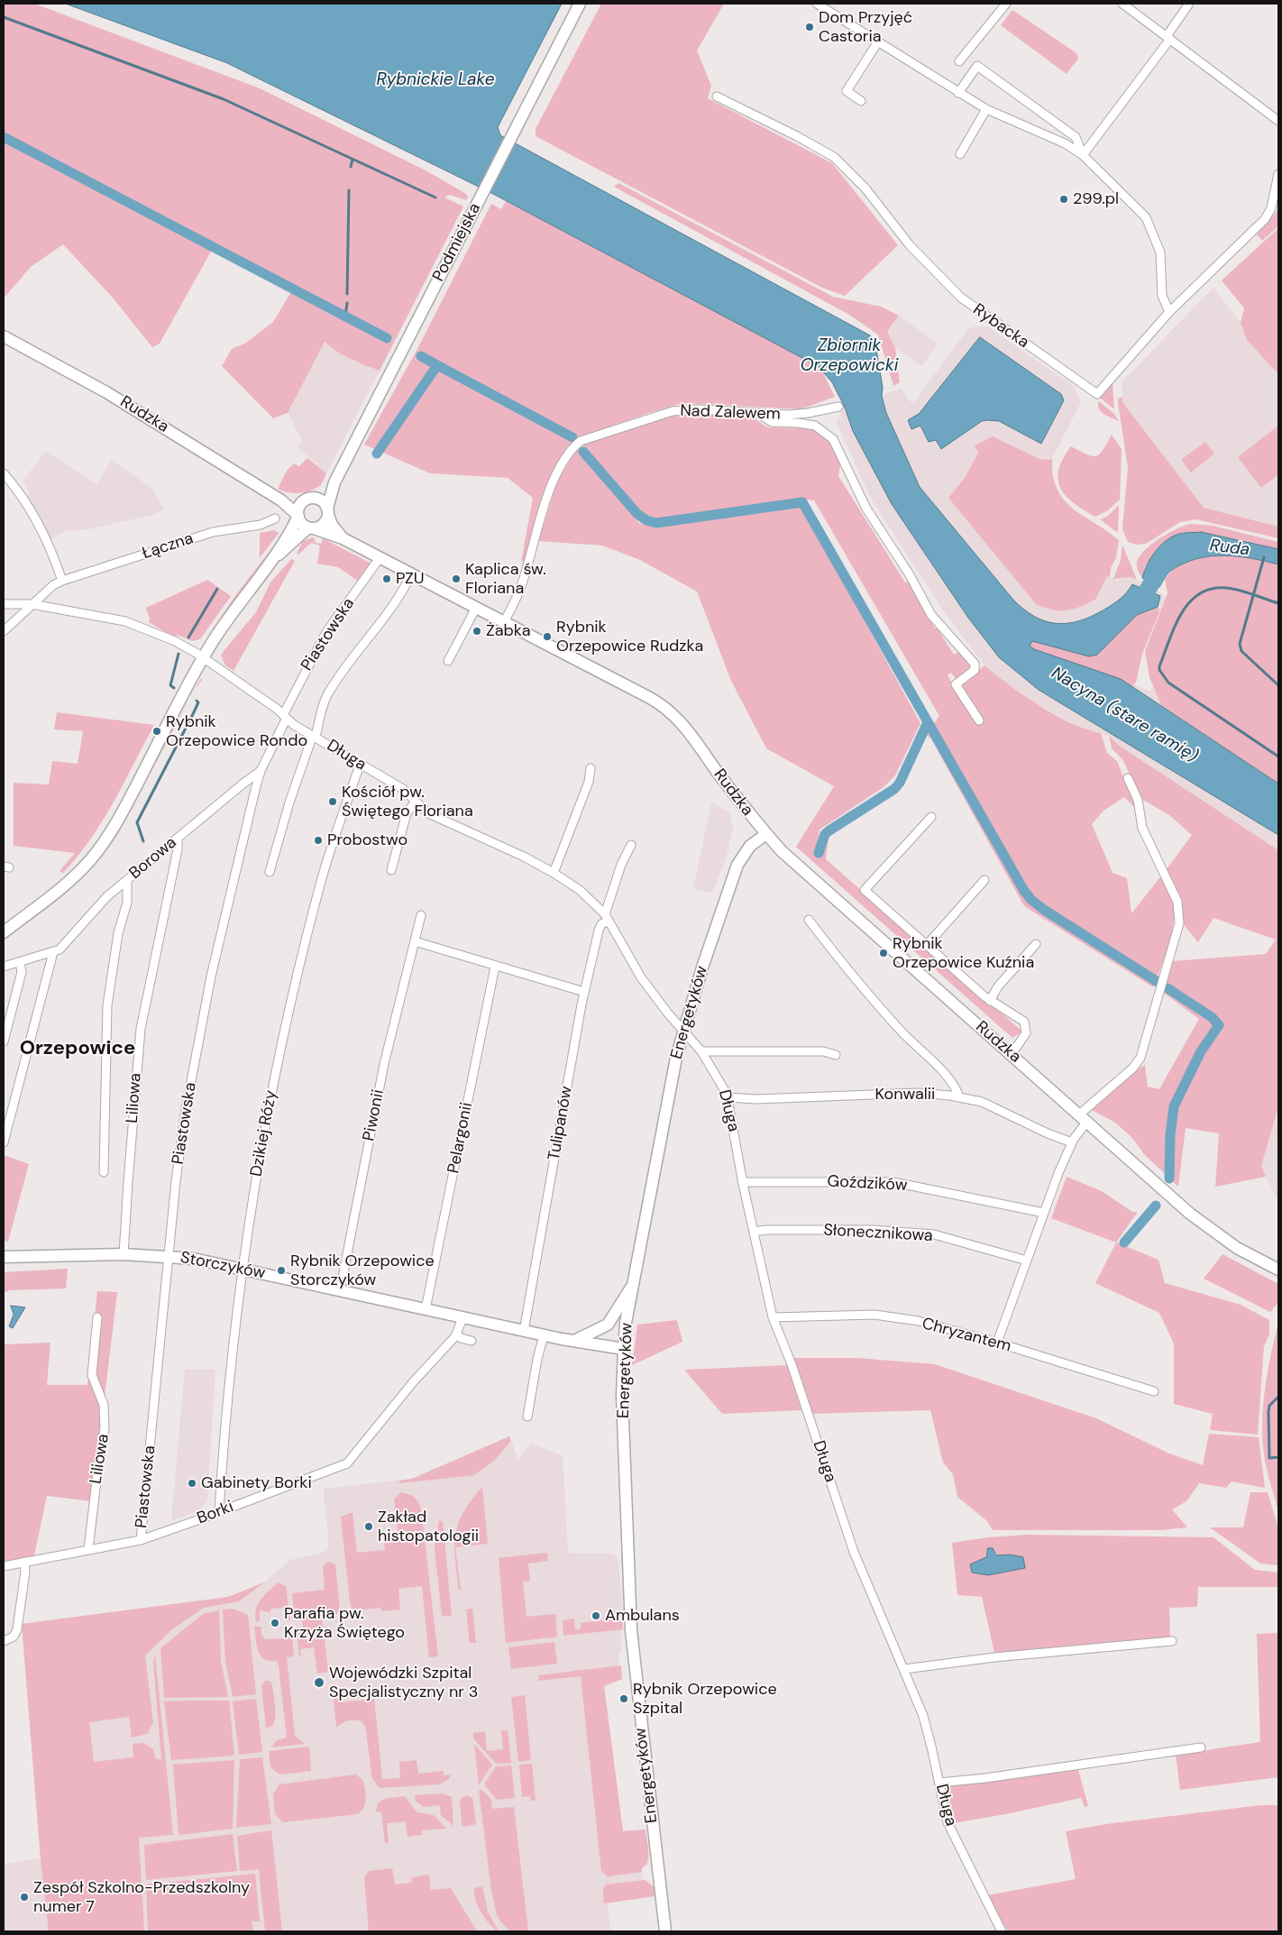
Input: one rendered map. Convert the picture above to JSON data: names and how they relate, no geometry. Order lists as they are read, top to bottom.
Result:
{
  "streets": {
    "street": [
      "Podmiejska",
      "Rybacka",
      "Nad Zalewem",
      "Rudzka",
      "Łączna",
      "Piastowska",
      "Długa",
      "Borowa",
      "Energetyków",
      "Konwalii",
      "Liliowa",
      "Piwonii",
      "Tulipanów",
      "Dzikiej Róży",
      "Pelargonii",
      "Goździków",
      "Słonecznikowa",
      "Storczyków",
      "Chryzantem",
      "Borki"
    ]
  },
  "crossings": [
    ["Podmiejska", "Rudzka"],
    ["Nad Zalewem", "Rudzka"],
    ["Rudzka", "Piastowska"],
    ["Rudzka", "Energetyków"],
    ["Łączna", "Długa"],
    ["Piastowska", "Długa"],
    ["Piastowska", "Borowa"],
    ["Piastowska", "Storczyków"],
    ["Piastowska", "Borki"],
    ["Długa", "Energetyków"],
    ["Długa", "Konwalii"],
    ["Długa", "Tulipanów"],
    ["Długa", "Dzikiej Róży"],
    ["Długa", "Goździków"],
    ["Długa", "Słonecznikowa"],
    ["Długa", "Chryzantem"],
    ["Borowa", "Liliowa"],
    ["Energetyków", "Storczyków"],
    ["Liliowa", "Storczyków"],
    ["Liliowa", "Borki"],
    ["Piwonii", "Storczyków"],
    ["Tulipanów", "Storczyków"],
    ["Dzikiej Róży", "Storczyków"],
    ["Dzikiej Róży", "Borki"],
    ["Pelargonii", "Storczyków"],
    ["Storczyków", "Borki"]
  ],
  "districts": ["Orzepowice"],
  "water": [
    "Rybnickie Lake",
    "Zbiornik Orzepowicki",
    "Ruda",
    "Nacyna (stare ramię)"
  ],
  "places": [
    "Dom Przyjęć Castoria",
    "299.pl",
    "PZU",
    "Kaplica św. Floriana",
    "Żabka",
    "Rybnik Orzepowice Rudzka",
    "Rybnik Orzepowice Rondo",
    "Kościół pw. Świętego Floriana",
    "Probostwo",
    "Rybnik Orzepowice Kuźnia",
    "Rybnik Orzepowice Storczyków",
    "Gabinety Borki",
    "Zakład histopatologii",
    "Ambulans",
    "Parafia pw. Krzyża Świętego",
    "Wojewódzki Szpital Specjalistyczny nr 3",
    "Rybnik Orzepowice Szpital",
    "Zespół Szkolno-Przedszkolny numer 7"
  ]
}
